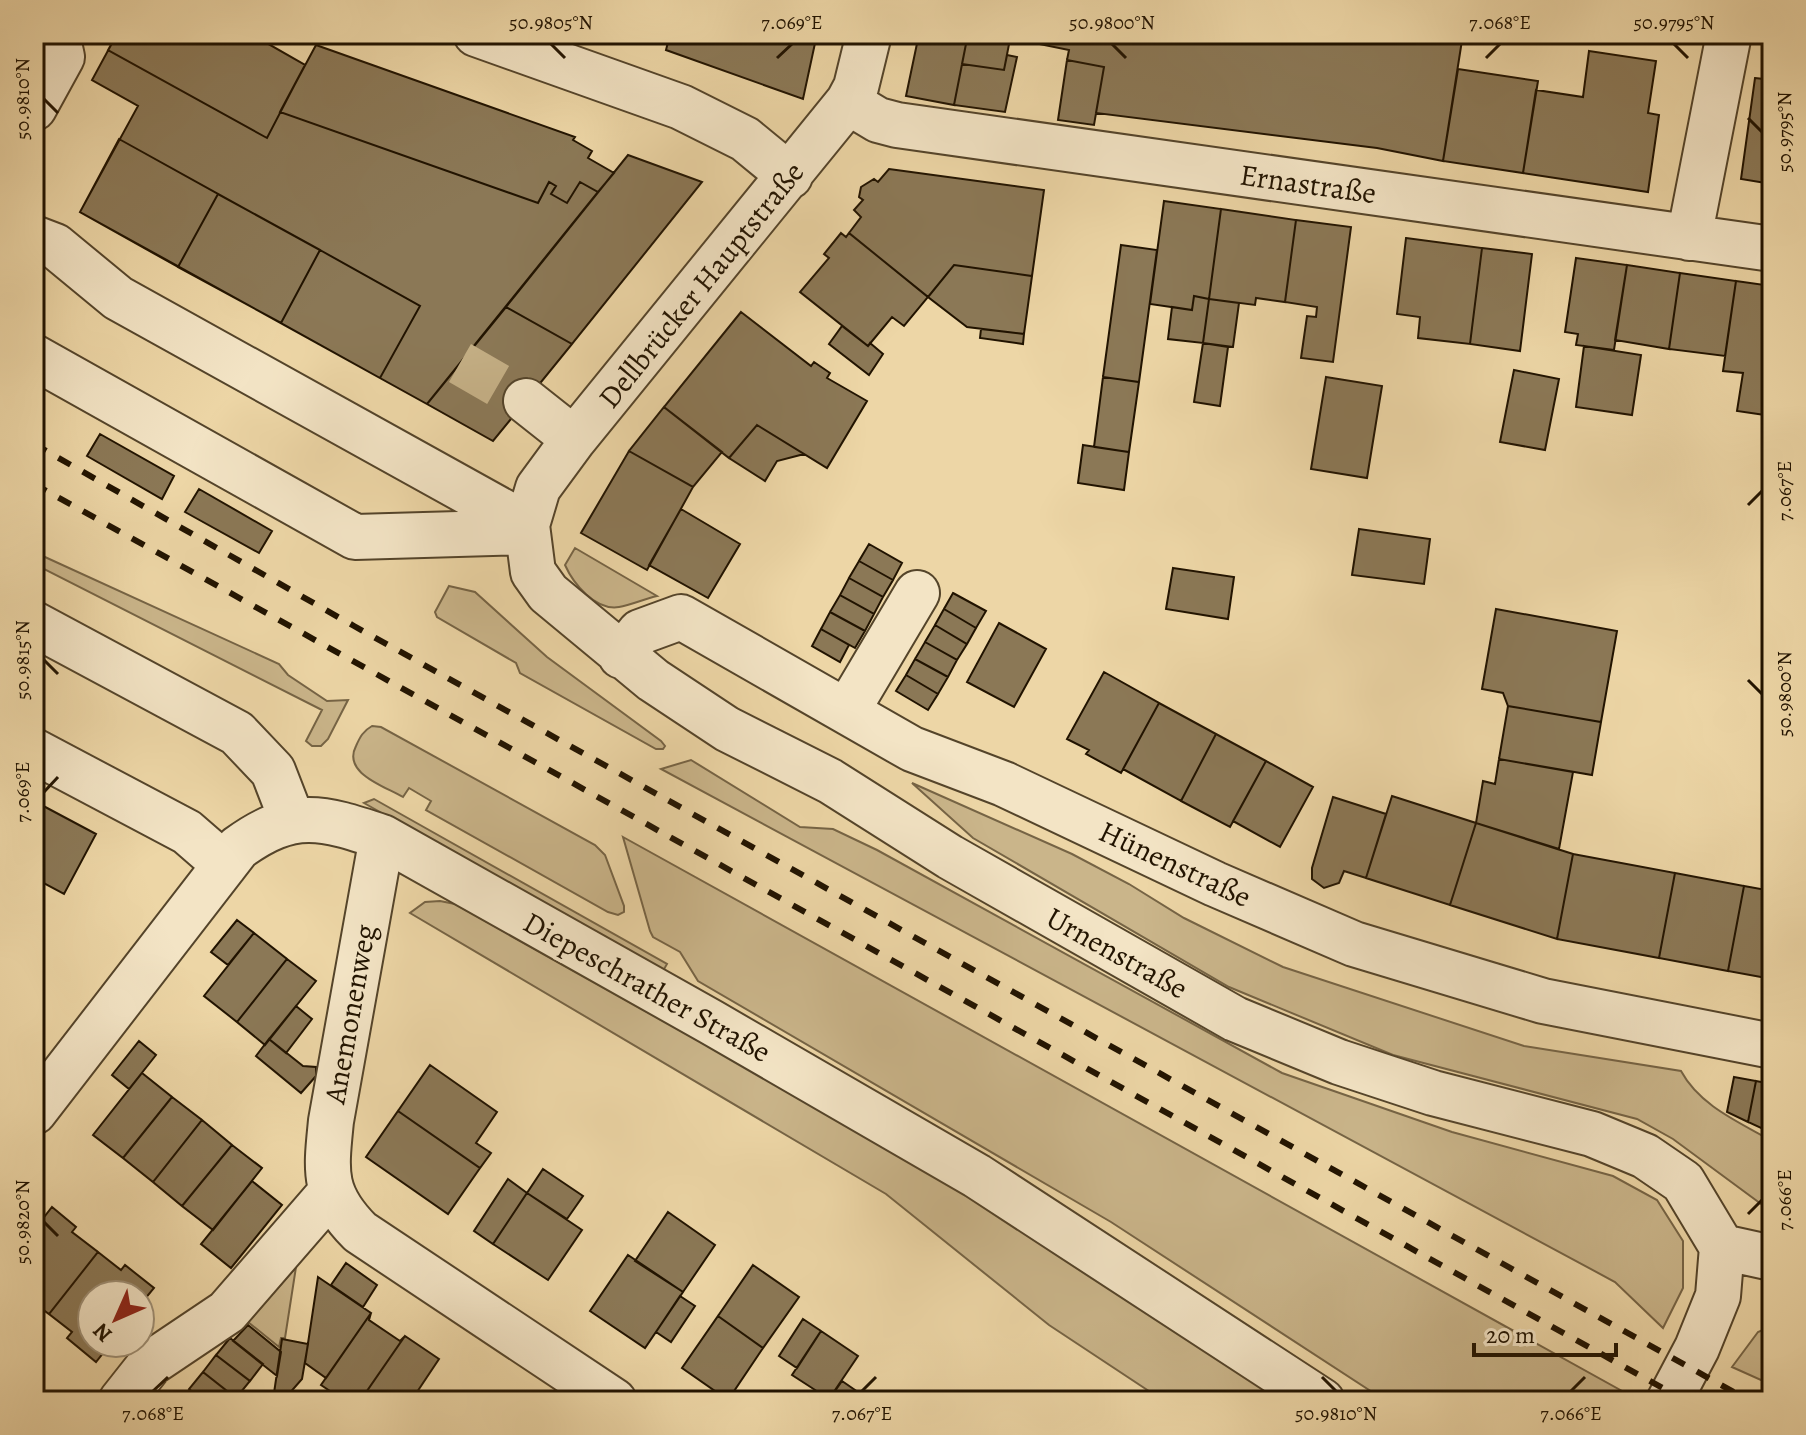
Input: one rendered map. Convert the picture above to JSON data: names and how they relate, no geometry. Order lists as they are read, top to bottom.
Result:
{
  "streets": {
    "street": [
      "Ernastraße",
      "Dellbrücker Hauptstraße",
      "Hünenstraße",
      "Urnenstraße",
      "Diepeschrather Straße",
      "Anemonenweg"
    ]
  },
  "crossings": [
    ["Ernastraße", "Dellbrücker Hauptstraße"],
    ["Dellbrücker Hauptstraße", "Urnenstraße"],
    ["Hünenstraße", "Urnenstraße"],
    ["Diepeschrather Straße", "Anemonenweg"]
  ],
  "scale_bar": "20 m",
  "north": "bottom left",
  "coordinates": [
    "50.9805°N",
    "7.069°E",
    "50.9800°N",
    "7.068°E",
    "50.9795°N",
    "50.9810°N",
    "7.067°E",
    "50.9815°N",
    "7.066°E",
    "50.9820°N"
  ]
}
